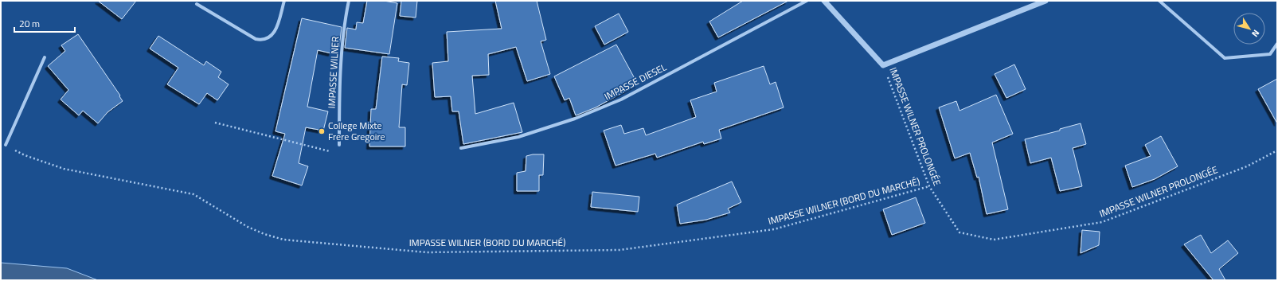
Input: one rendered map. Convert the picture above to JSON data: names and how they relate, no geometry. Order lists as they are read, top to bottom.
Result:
{
  "streets": {
    "street": ["IMPASSE WILNER", "IMPASSE DIESEL"],
    "path": ["IMPASSE WILNER PROLONGÉE", "IMPASSE WILNER (BORD DU MARCHÉ)"]
  },
  "crossings": [
    ["IMPASSE WILNER PROLONGÉE", "IMPASSE WILNER (BORD DU MARCHÉ)"]
  ],
  "places": ["College Mixte Frere Gregoire"],
  "scale_bar": "20 m",
  "north": "bottom right"
}
